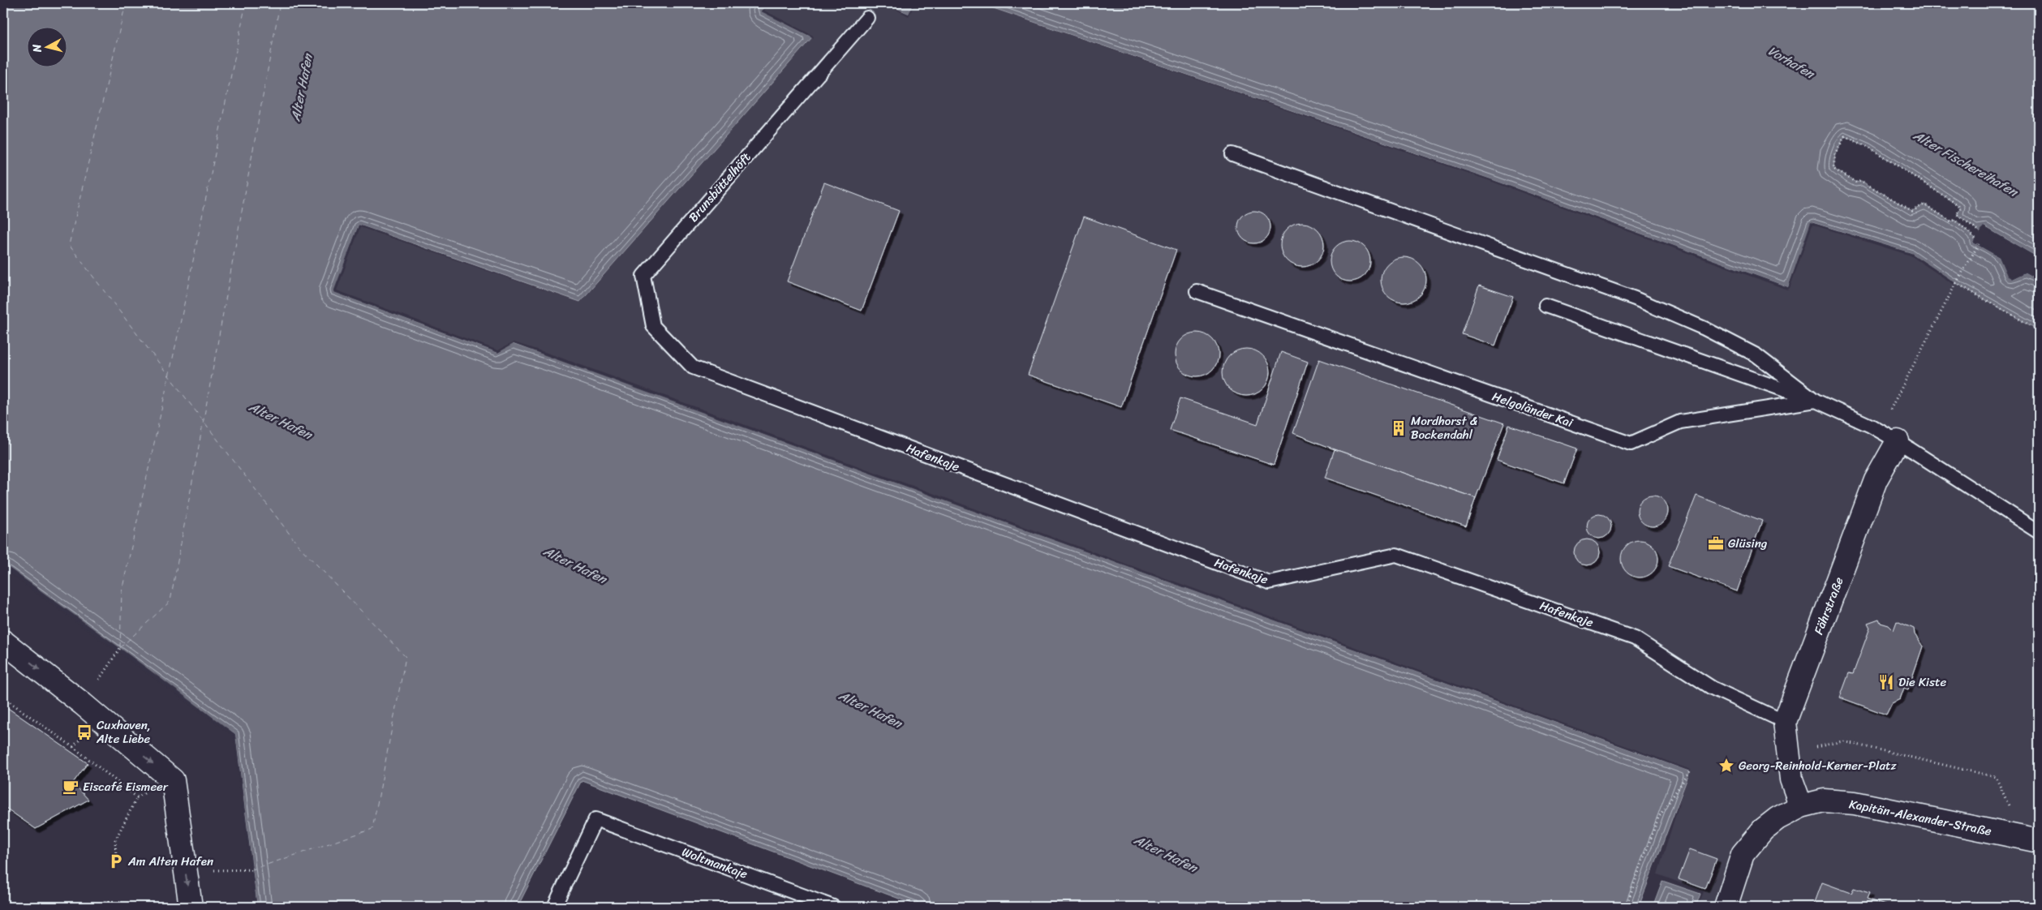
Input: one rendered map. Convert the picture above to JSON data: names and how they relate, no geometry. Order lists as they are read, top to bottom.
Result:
{
  "streets": {
    "street": ["Fährstraße", "Kapitän-Alexander-Straße"],
    "lane": [
      "Brunsbüttelhöft",
      "Helgoländer Kai",
      "Hafenkaje",
      "Woltmankaje"
    ]
  },
  "crossings": [
    ["Brunsbüttelhöft", "Hafenkaje"],
    ["Hafenkaje", "Fährstraße"],
    ["Fährstraße", "Kapitän-Alexander-Straße"]
  ],
  "water": ["Vorhafen", "Alter Hafen", "Alter Fischereihafen"],
  "places": {
    "building": ["Mordhorst & Bockendahl"],
    "office": ["Glüsing"],
    "restaurant": ["Die Kiste"],
    "bus stop": ["Cuxhaven, Alte Liebe"],
    "place": ["Georg-Reinhold-Kerner-Platz"],
    "cafe": ["Eiscafé Eismeer"],
    "parking": ["Am Alten Hafen"]
  },
  "north": "left"
}
